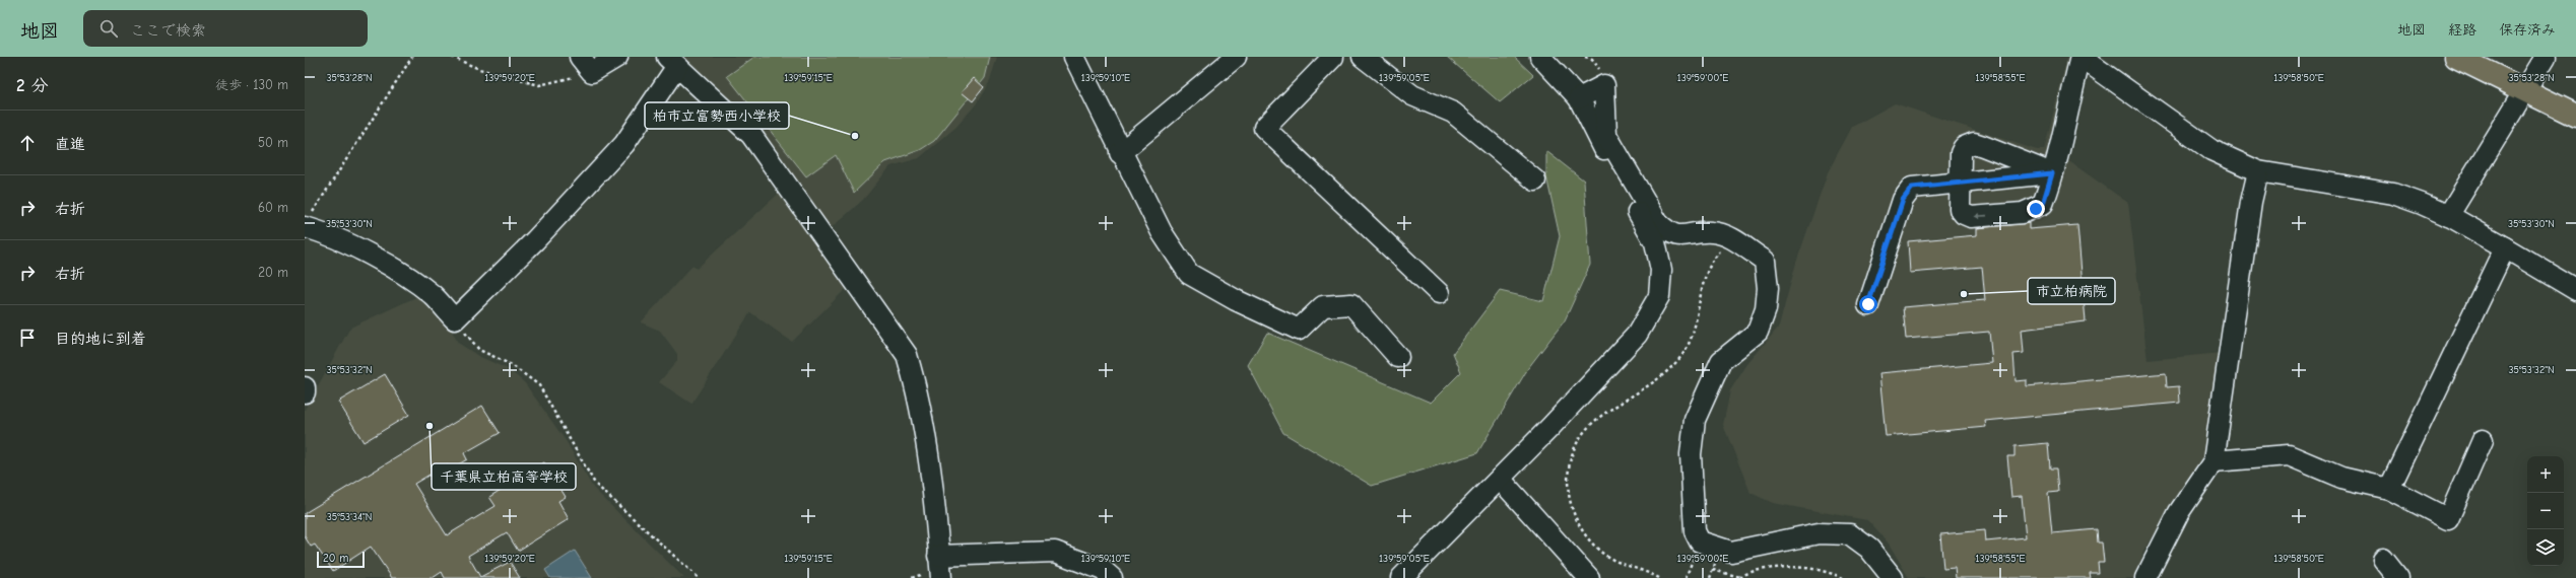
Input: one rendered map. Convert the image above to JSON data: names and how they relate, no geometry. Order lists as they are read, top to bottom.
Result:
{
  "places": ["柏市立富勢西小学校", "市立柏病院", "千葉県立柏高等学校"],
  "scale_bar": "20 m",
  "page": {
    "header": "地図",
    "search": "ここで検索",
    "nav": ["地図", "経路", "保存済み"],
    "heading": ["2 分", "徒歩 · 130 m"],
    "list": [
      ["直進", "50 m"],
      ["右折", "60 m"],
      ["右折", "20 m"],
      "目的地に到着"
    ],
    "map_buttons": ["+", "−"],
    "scale": "20 m"
  },
  "coordinates": [
    "139°59'20\"E",
    "139°59'15\"E",
    "139°59'10\"E",
    "139°59'05\"E",
    "139°59'00\"E",
    "139°58'55\"E",
    "139°58'50\"E",
    "35°53'28\"N",
    "35°53'30\"N",
    "35°53'32\"N",
    "35°53'34\"N"
  ]
}
